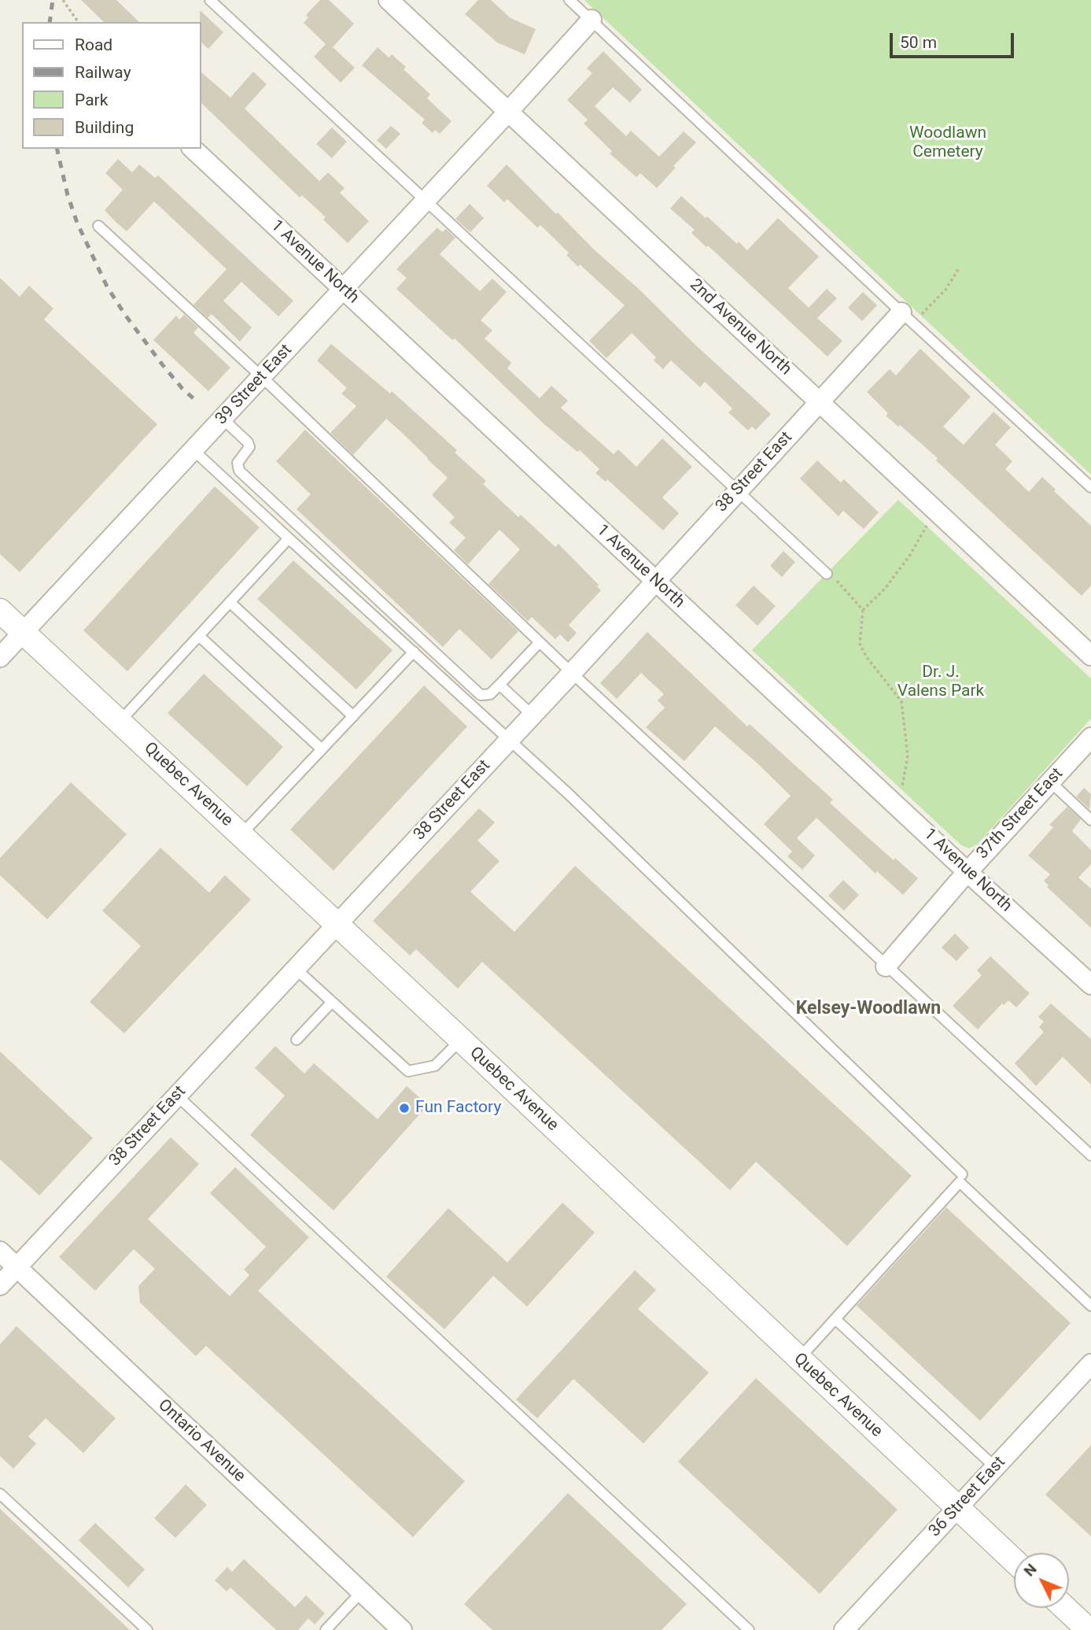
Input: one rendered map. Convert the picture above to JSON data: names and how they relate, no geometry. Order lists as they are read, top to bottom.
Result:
{
  "streets": {
    "street": [
      "1 Avenue North",
      "2nd Avenue North",
      "39 Street East",
      "38 Street East",
      "Quebec Avenue",
      "37th Street East",
      "Ontario Avenue",
      "36 Street East"
    ]
  },
  "crossings": [
    ["1 Avenue North", "39 Street East"],
    ["1 Avenue North", "38 Street East"],
    ["1 Avenue North", "37th Street East"],
    ["2nd Avenue North", "39 Street East"],
    ["2nd Avenue North", "38 Street East"],
    ["39 Street East", "Quebec Avenue"],
    ["38 Street East", "Quebec Avenue"],
    ["38 Street East", "Ontario Avenue"],
    ["Quebec Avenue", "36 Street East"]
  ],
  "districts": ["Kelsey-Woodlawn"],
  "parks": ["Woodlawn Cemetery", "Dr. J. Valens Park"],
  "places": ["Fun Factory"],
  "legend": [
    "Road",
    "Railway",
    "Park",
    "Building"
  ],
  "scale_bar": "50 m",
  "north": "top left"
}
